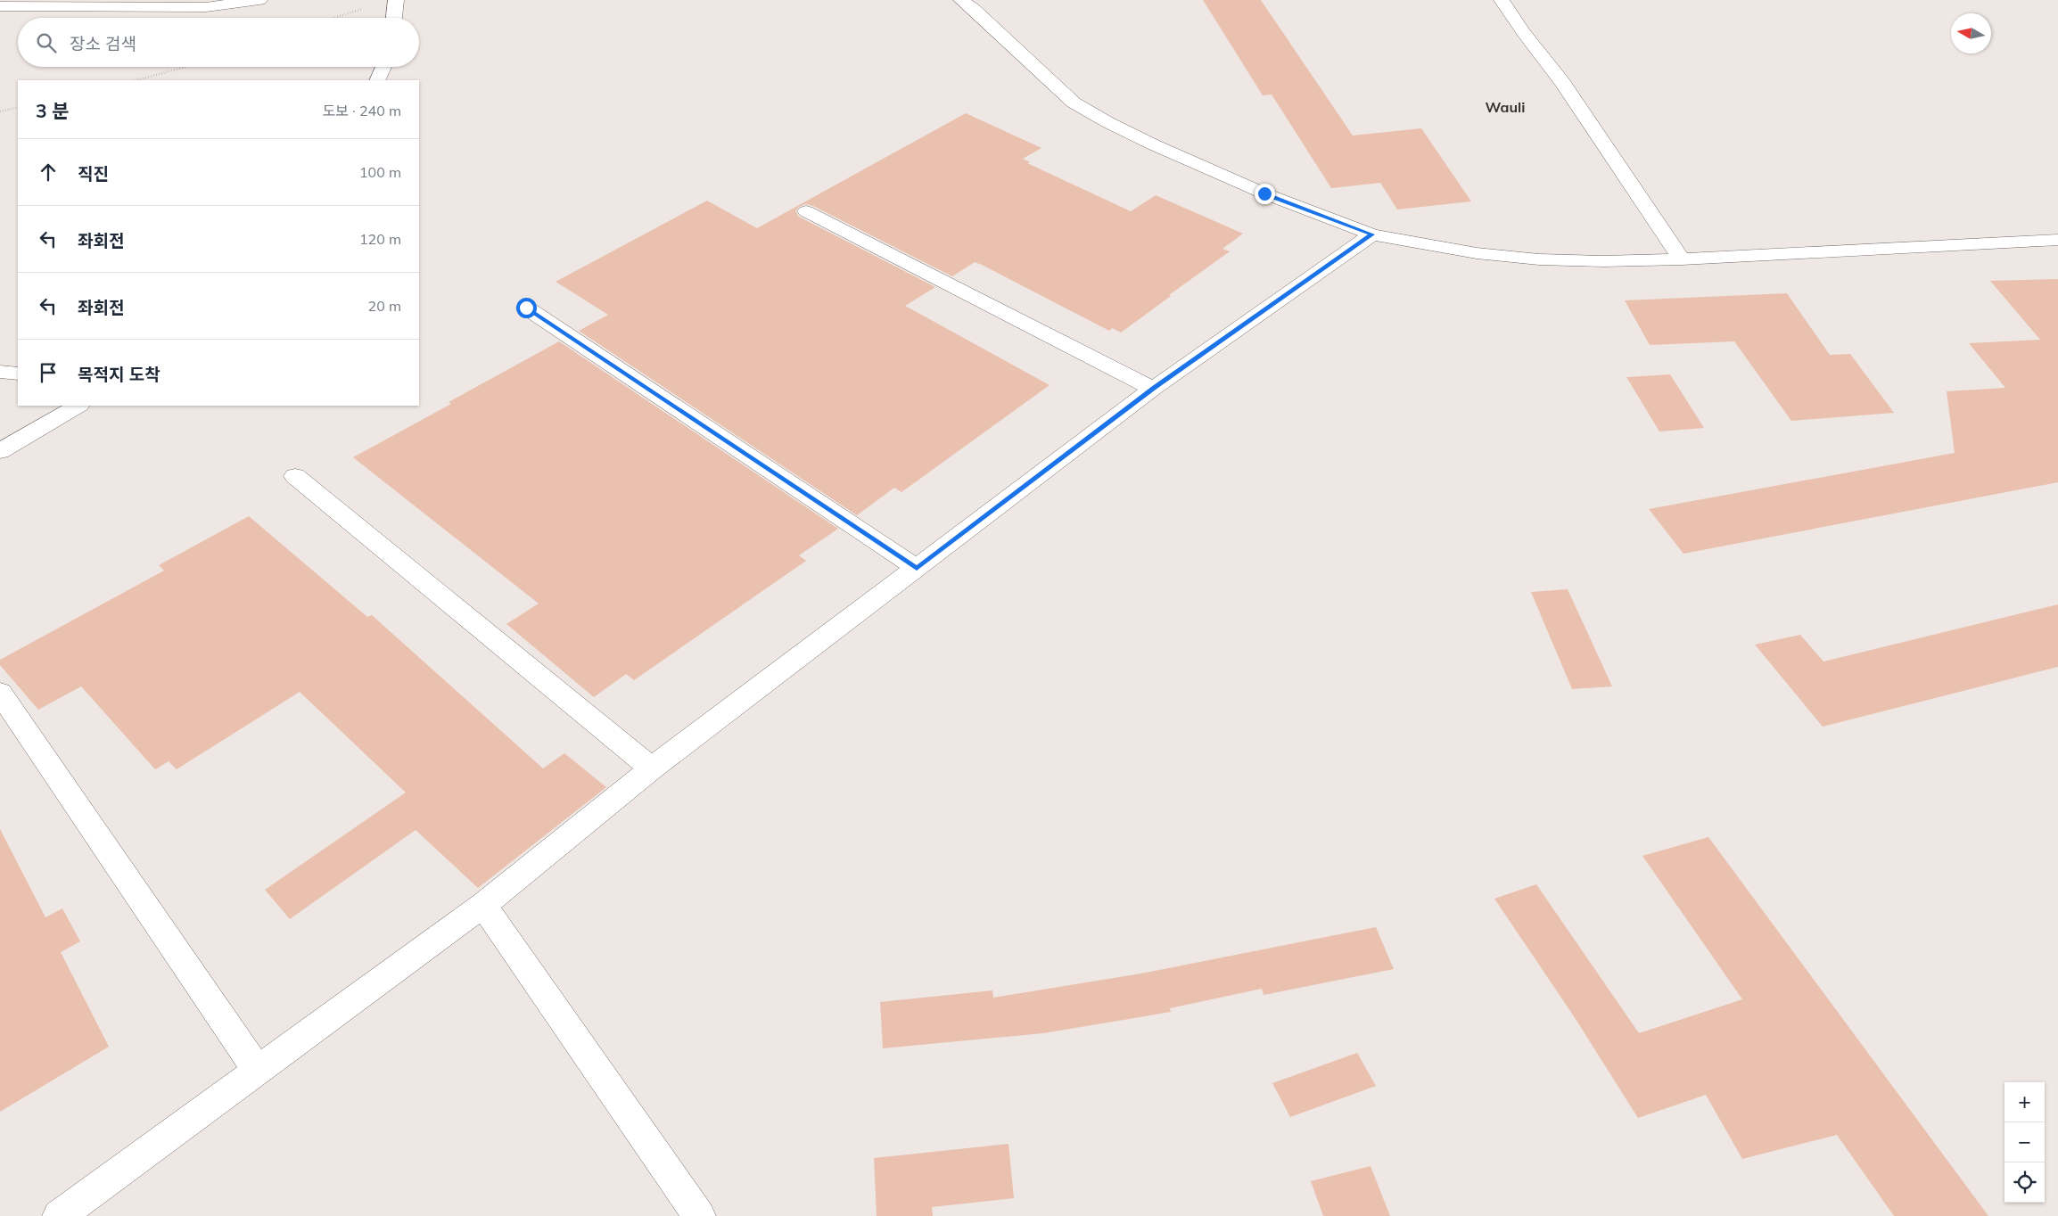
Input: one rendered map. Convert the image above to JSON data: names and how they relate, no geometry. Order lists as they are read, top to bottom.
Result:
{
  "districts": ["Wauli"],
  "north": "left",
  "page": {
    "search": "장소 검색",
    "heading": ["3 분", "도보 · 240 m"],
    "list": [
      ["직진", "100 m"],
      ["좌회전", "120 m"],
      ["좌회전", "20 m"],
      "목적지 도착"
    ],
    "map_buttons": ["+", "−"]
  }
}
